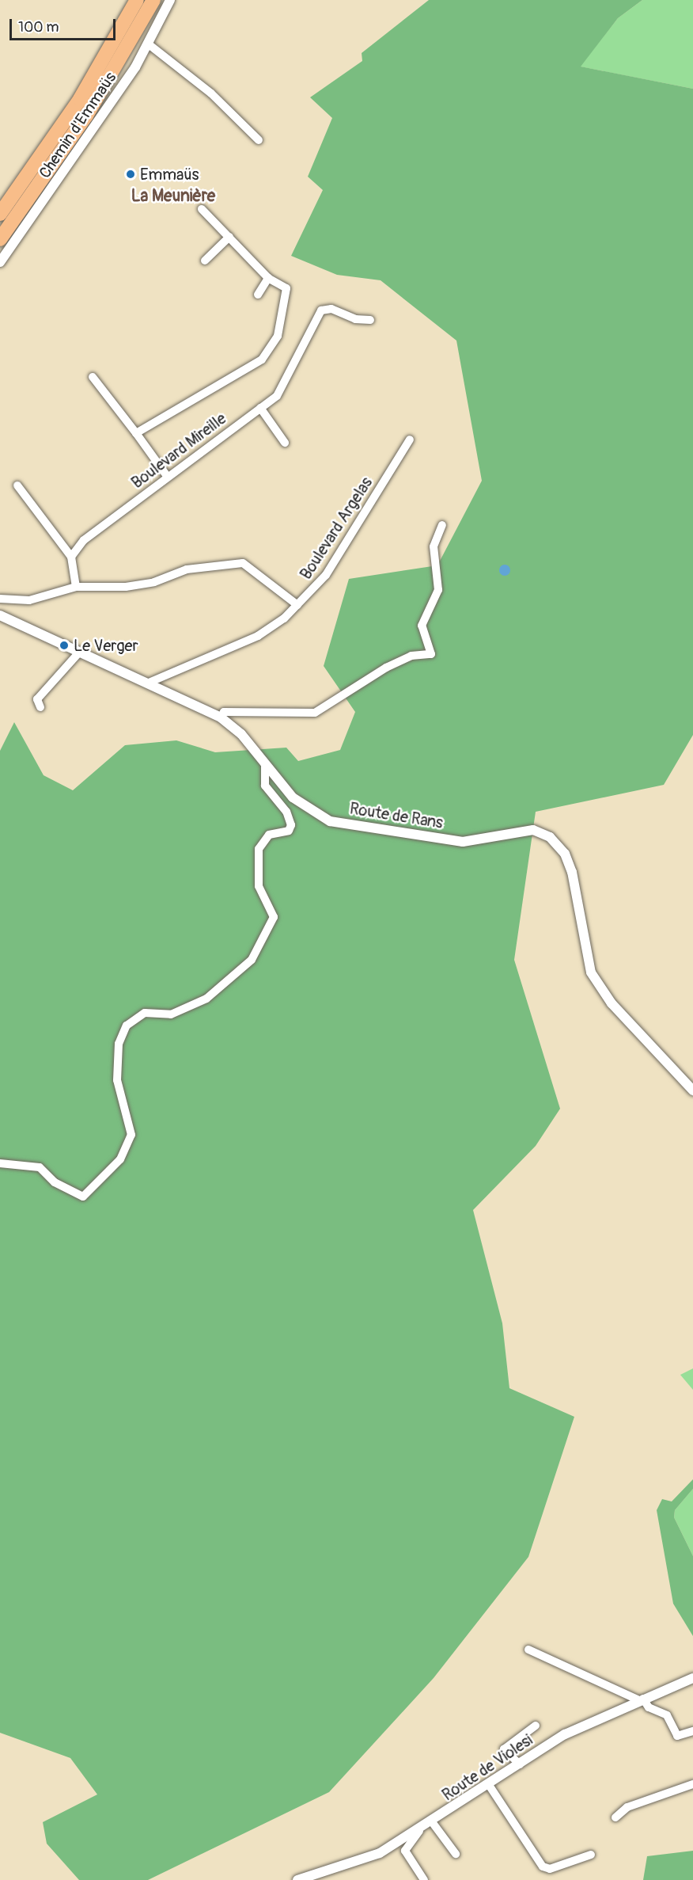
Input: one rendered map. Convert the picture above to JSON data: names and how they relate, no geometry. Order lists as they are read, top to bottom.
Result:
{
  "streets": {
    "street": [
      "Chemin d'Emmaüs",
      "Boulevard Mireille",
      "Boulevard Argelas",
      "Route de Rans",
      "Route de Violesi"
    ]
  },
  "crossings": [
    ["Boulevard Argelas", "Route de Rans"]
  ],
  "districts": ["La Meunière"],
  "places": ["Emmaüs", "Le Verger"],
  "scale_bar": "100 m"
}
